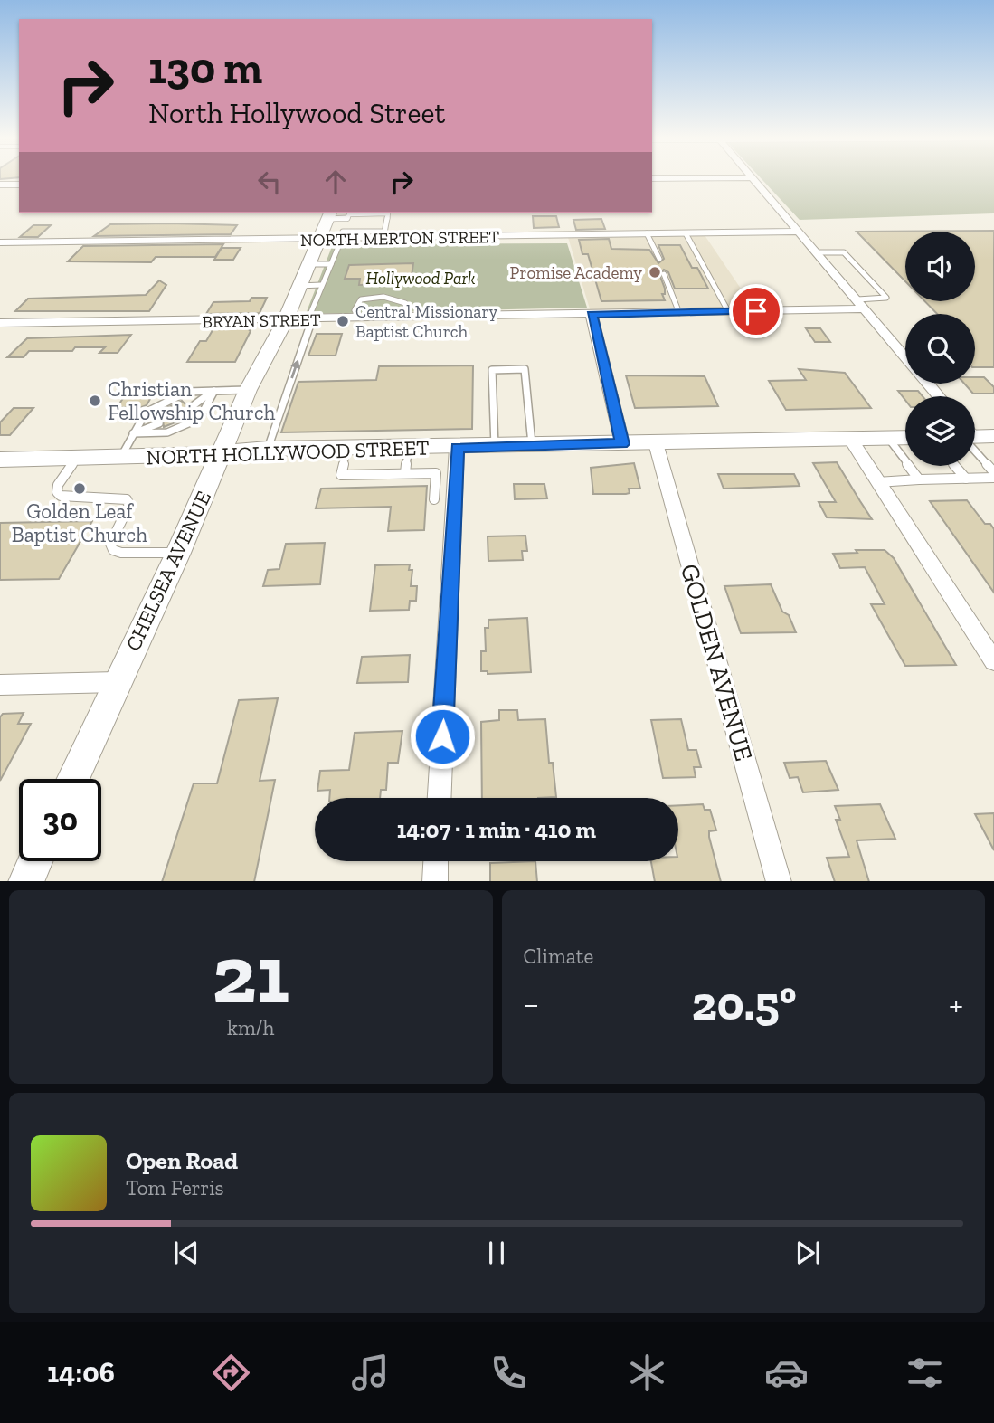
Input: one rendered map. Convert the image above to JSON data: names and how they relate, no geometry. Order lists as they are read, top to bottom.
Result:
{
  "streets": {
    "main road": ["NORTH HOLLYWOOD STREET", "CHELSEA AVENUE"],
    "street": ["NORTH MERTON STREET", "BRYAN STREET", "GOLDEN AVENUE"]
  },
  "crossings": [
    ["NORTH MERTON STREET", "CHELSEA AVENUE"],
    ["BRYAN STREET", "CHELSEA AVENUE"],
    ["NORTH HOLLYWOOD STREET", "CHELSEA AVENUE"],
    ["NORTH HOLLYWOOD STREET", "GOLDEN AVENUE"]
  ],
  "parks": ["Hollywood Park"],
  "places": [
    "Promise Academy",
    "Central Missionary Baptist Church",
    "Christian Fellowship Church",
    "Golden Leaf Baptist Church"
  ],
  "page": {
    "turn": ["130 m", "North Hollywood Street"],
    "limit": "30",
    "trip": "14:07 · 1 min · 410 m",
    "tile": [
      ["21", "km/h"],
      "Climate"
    ],
    "heat": ["−", "20.5°", "+"],
    "song": ["Open Road", "Tom Ferris"],
    "tabs": "14:06"
  }
}
